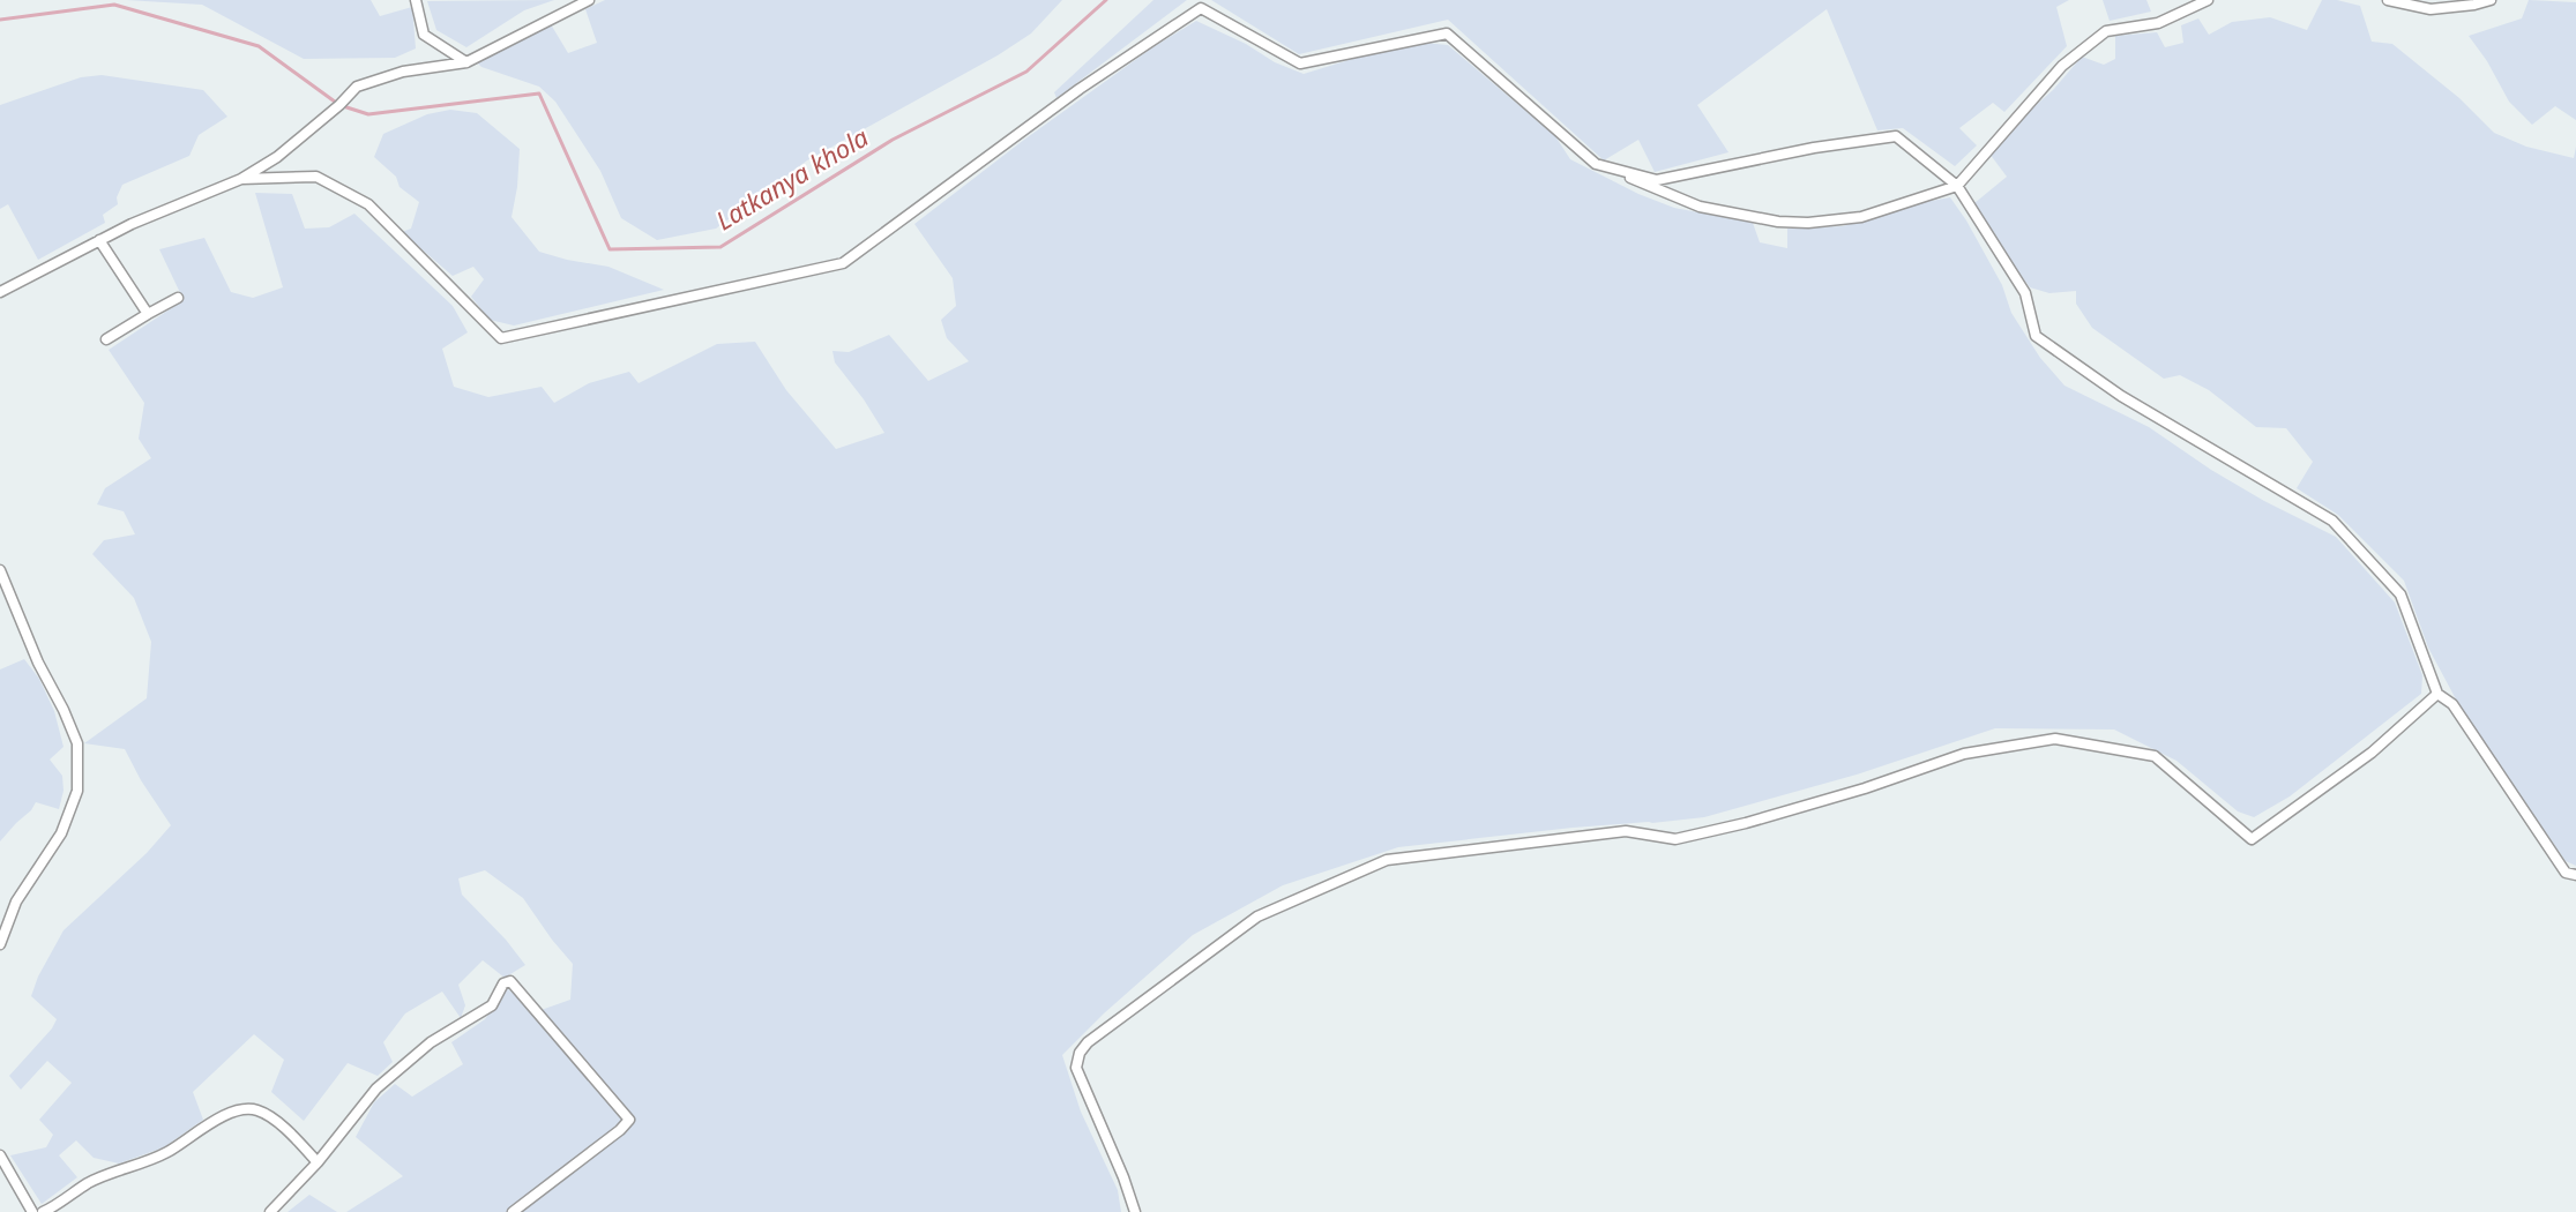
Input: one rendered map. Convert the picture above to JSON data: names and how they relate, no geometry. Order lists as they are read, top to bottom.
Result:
{
  "water": ["Latkanya khola"]
}
